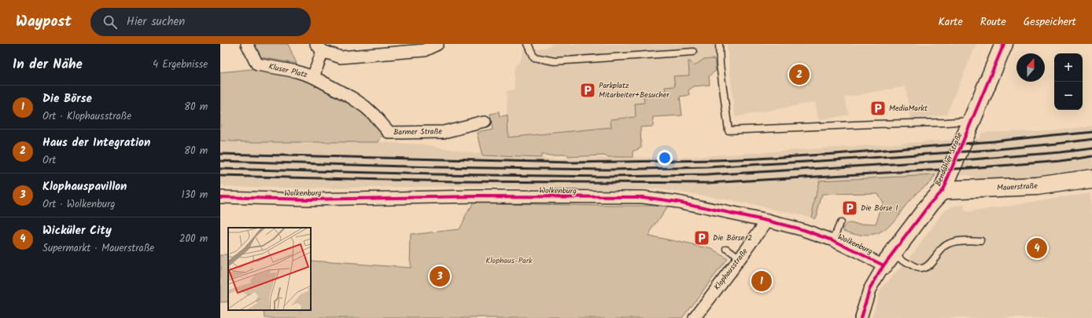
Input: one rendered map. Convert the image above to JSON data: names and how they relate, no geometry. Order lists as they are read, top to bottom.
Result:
{
  "streets": {
    "street": [
      "Kluser Platz",
      "Barmer Straße",
      "Bendahler Straße",
      "Mauerstraße",
      "Wolkenburg",
      "Klophausstraße"
    ]
  },
  "crossings": [
    ["Kluser Platz", "Barmer Straße"],
    ["Bendahler Straße", "Mauerstraße"],
    ["Bendahler Straße", "Wolkenburg"],
    ["Wolkenburg", "Klophausstraße"]
  ],
  "parks": ["Klophaus-Park"],
  "places": {
    "parking": [
      "Parkplatz Mitarbeiter+Besucher",
      "MediaMarkt",
      "Die Börse 1",
      "Die Börse 2"
    ]
  },
  "north": "top",
  "page": {
    "header": "Waypost",
    "search": "Hier suchen",
    "nav": ["Karte", "Route", "Gespeichert"],
    "heading": ["In der Nähe", "4 Ergebnisse"],
    "map_buttons": ["+", "−"],
    "pins": [
      "2",
      "4",
      "3",
      "1"
    ],
    "list": [
      {
        "mark": "1",
        "name": "Die Börse",
        "note": "Ort · Klophausstraße",
        "value": "80 m"
      },
      {
        "mark": "2",
        "name": "Haus der Integration",
        "note": "Ort",
        "value": "80 m"
      },
      {
        "mark": "3",
        "name": "Klophauspavillon",
        "note": "Ort · Wolkenburg",
        "value": "130 m"
      },
      {
        "mark": "4",
        "name": "Wicküler City",
        "note": "Supermarkt · Mauerstraße",
        "value": "200 m"
      }
    ]
  }
}
